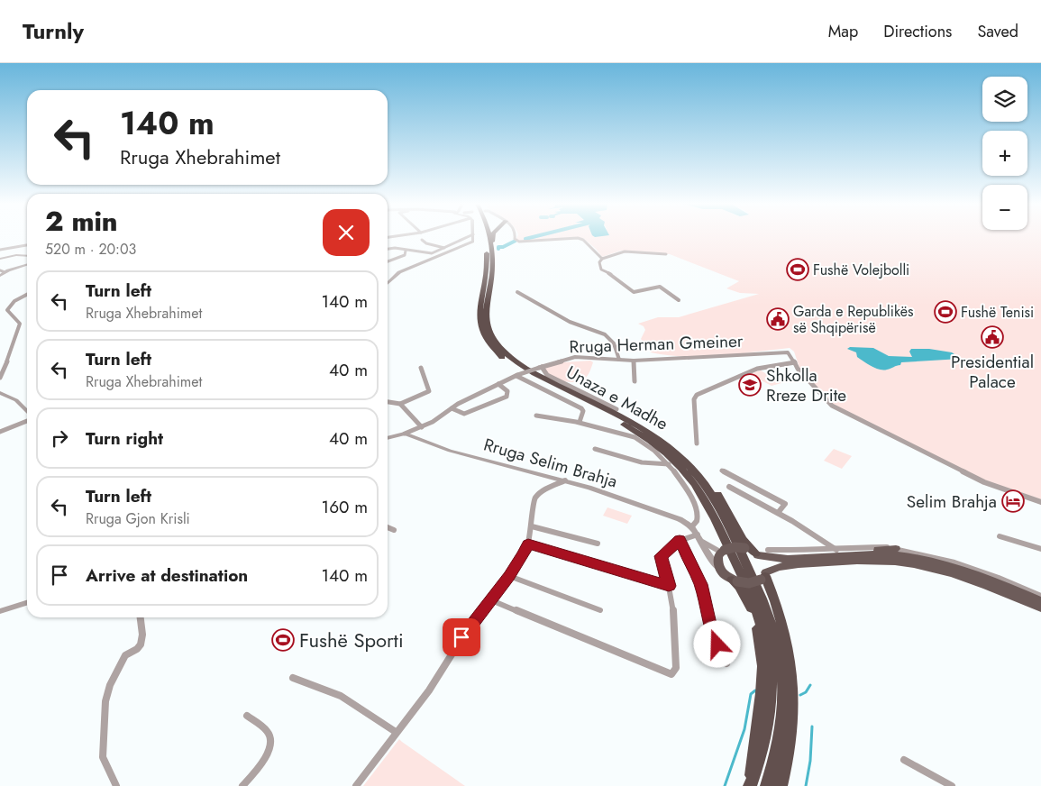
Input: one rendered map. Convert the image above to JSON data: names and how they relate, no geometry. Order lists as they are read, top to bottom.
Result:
{
  "streets": {
    "highway": ["Unaza e Madhe"],
    "street": ["Rruga Herman Gmeiner", "Rruga Selim Brahja"]
  },
  "crossings": [
    ["Rruga Herman Gmeiner", "Rruga Selim Brahja"]
  ],
  "places": {
    "sports": ["Fushë Volejbolli", "Fushë Tenisi", "Fushë Sporti"],
    "public building": ["Garda e Republikës së Shqipërisë", "Presidential Palace"],
    "school or university": ["Shkolla Rreze Drite"],
    "hotel": ["Selim Brahja"]
  },
  "page": {
    "header": "Turnly",
    "nav": ["Map", "Directions", "Saved"],
    "map_buttons": ["+", "−"],
    "turn": ["140 m", "Rruga Xhebrahimet"],
    "heading": ["2 min", "520 m · 20:03"],
    "list": [
      {
        "name": "Turn left",
        "note": "Rruga Xhebrahimet",
        "value": "140 m"
      },
      {
        "name": "Turn left",
        "note": "Rruga Xhebrahimet",
        "value": "40 m"
      },
      {
        "name": "Turn right",
        "value": "40 m"
      },
      {
        "name": "Turn left",
        "note": "Rruga Gjon Krisli",
        "value": "160 m"
      },
      {
        "name": "Arrive at destination",
        "value": "140 m"
      }
    ]
  }
}
